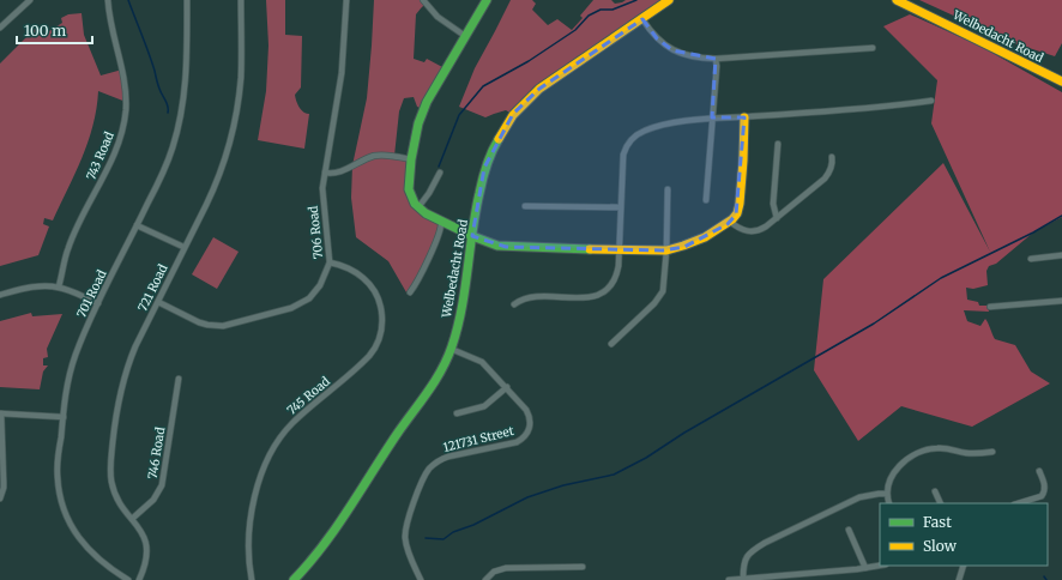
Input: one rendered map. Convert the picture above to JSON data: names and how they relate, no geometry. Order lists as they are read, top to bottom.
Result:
{
  "streets": {
    "street": [
      "Welbedacht Road",
      "743 Road",
      "706 Road",
      "721 Road",
      "701 Road",
      "745 Road",
      "121731 Street",
      "746 Road"
    ]
  },
  "crossings": [
    ["Welbedacht Road", "121731 Street"],
    ["706 Road", "721 Road"],
    ["706 Road", "745 Road"],
    ["721 Road", "746 Road"]
  ],
  "legend": ["Fast", "Slow"],
  "scale_bar": "100 m"
}
